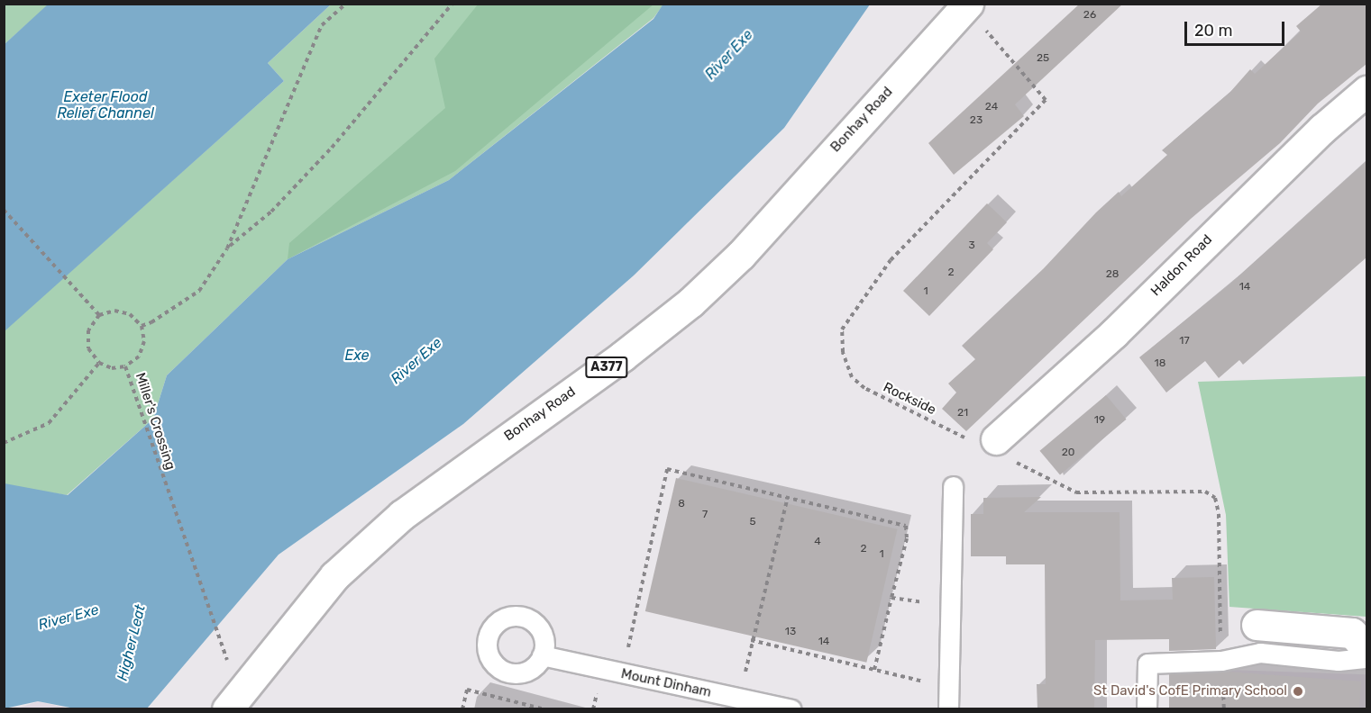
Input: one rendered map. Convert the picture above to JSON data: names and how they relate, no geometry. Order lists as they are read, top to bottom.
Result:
{
  "streets": {
    "main road": ["Bonhay Road", "Haldon Road", "A377"],
    "lane": ["Mount Dinham"],
    "path": ["Rockside", "Miller's Crossing"]
  },
  "crossings": [
    ["Bonhay Road", "Rockside"],
    ["Haldon Road", "Rockside"]
  ],
  "water": [
    "River Exe",
    "Exeter Flood Relief Channel",
    "Exe",
    "Higher Leat"
  ],
  "places": ["St David's CofE Primary School"],
  "house_numbers": [
    "26",
    "25",
    "24",
    "23",
    "3",
    "2",
    "28",
    "14",
    "1",
    "17",
    "18",
    "21",
    "19",
    "20",
    "8",
    "7",
    "5",
    "4",
    "2",
    "1",
    "13",
    "14"
  ],
  "scale_bar": "20 m"
}
